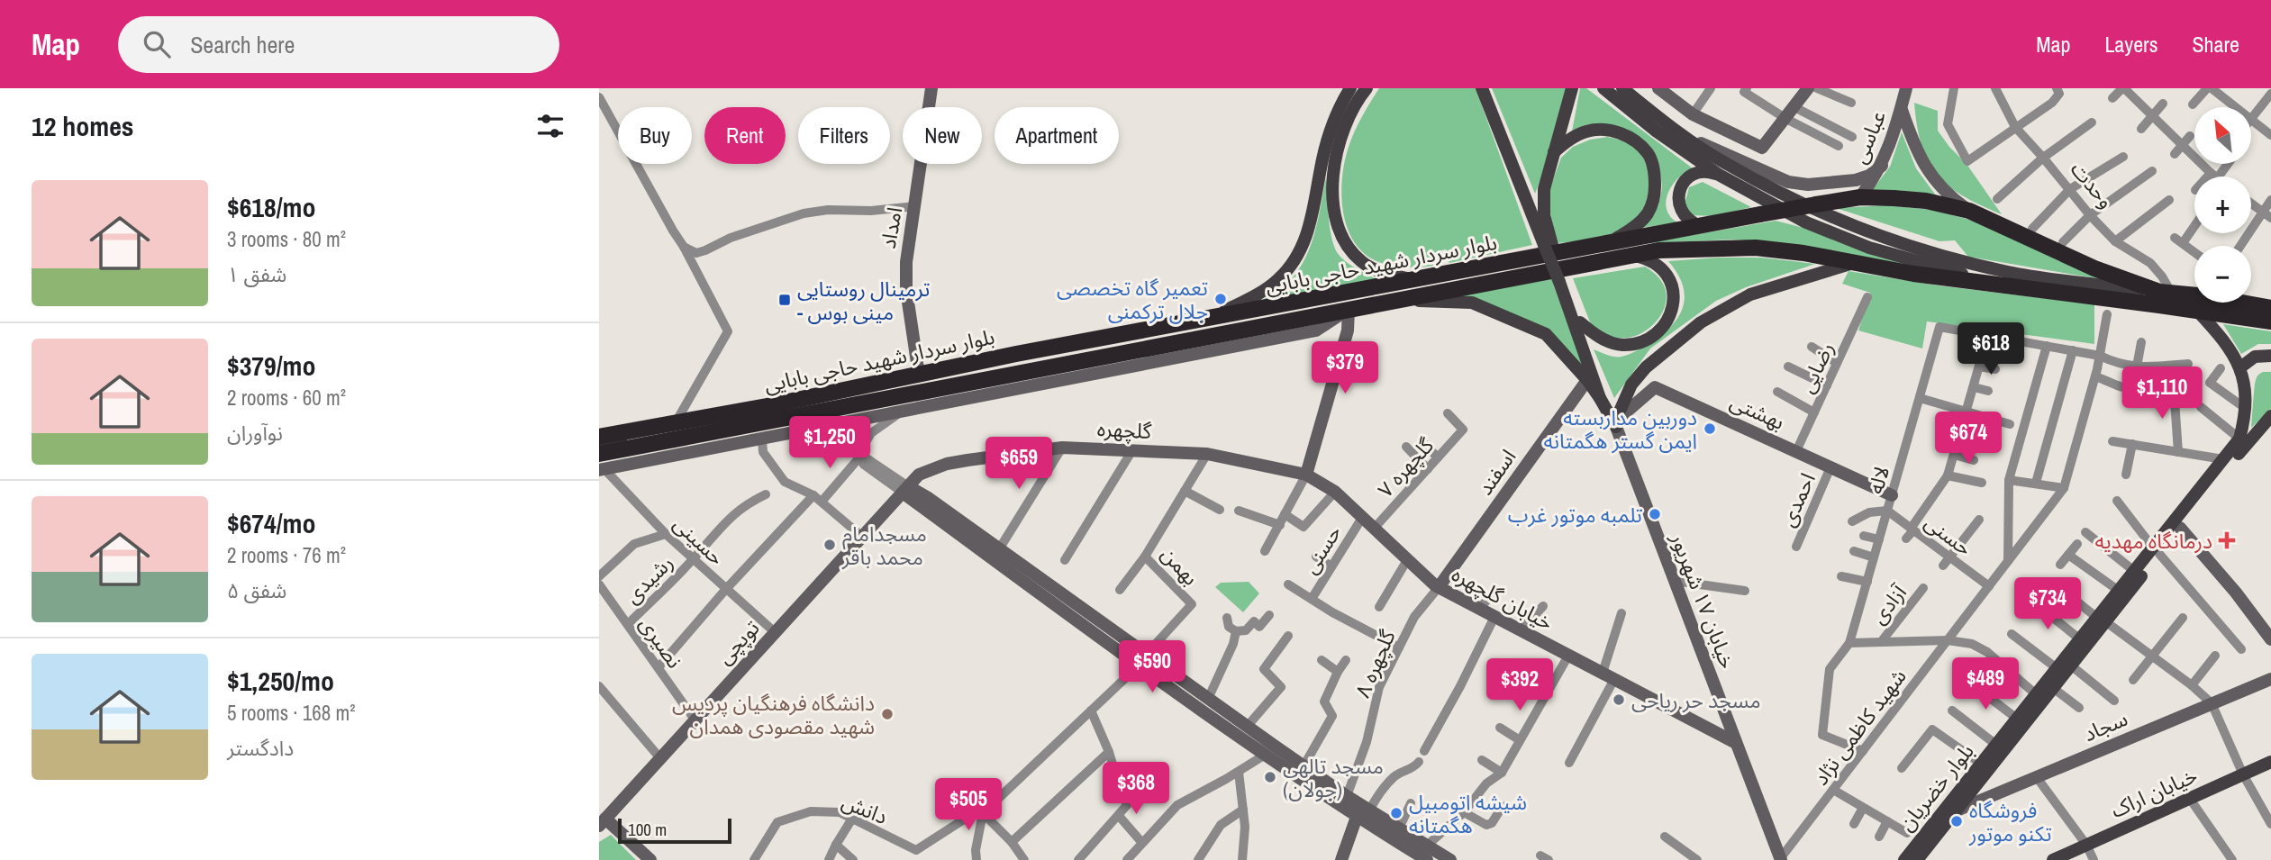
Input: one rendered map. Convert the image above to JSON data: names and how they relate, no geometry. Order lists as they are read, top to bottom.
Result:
{
  "streets": {
    "highway": ["بلوار سردار شهید حاجی بابایی"],
    "main road": [
      "عباسی",
      "امداد",
      "بهشتی",
      "گلچهره",
      "اسفند",
      "خیابان گلچهره",
      "خیابان ۱۷ شهریور",
      "توپچی",
      "سجاد",
      "بلوار خضریان",
      "خیابان اراک"
    ],
    "street": [
      "وحدت",
      "رضایی",
      "گلچهره ۷",
      "لاله",
      "احمدی",
      "حسنی",
      "حسینی",
      "بهمن",
      "رشیدی",
      "آزادی",
      "نصیری",
      "گلچهره ۸",
      "شهید کاظمی نژاد",
      "دانش"
    ]
  },
  "crossings": [
    ["عباسی", "بلوار سردار شهید حاجی بابایی"],
    ["وحدت", "بلوار سردار شهید حاجی بابایی"],
    ["امداد", "بلوار سردار شهید حاجی بابایی"],
    ["بلوار سردار شهید حاجی بابایی", "حسینی"],
    ["بلوار سردار شهید حاجی بابایی", "بلوار خضریان"],
    ["رضایی", "بهشتی"],
    ["بهشتی", "لاله"],
    ["بهشتی", "احمدی"],
    ["بهشتی", "خیابان ۱۷ شهریور"],
    ["گلچهره", "بهمن"],
    ["گلچهره", "خیابان گلچهره"],
    ["گلچهره", "توپچی"],
    ["گلچهره ۷", "خیابان گلچهره"],
    ["اسفند", "خیابان گلچهره"],
    ["اسفند", "گلچهره ۸"],
    ["لاله", "حسنی"],
    ["لاله", "آزادی"],
    ["حسنی", "خیابان گلچهره"],
    ["حسنی", "گلچهره ۸"],
    ["حسنی", "شهید کاظمی نژاد"],
    ["حسینی", "رشیدی"],
    ["حسینی", "توپچی"],
    ["بهمن", "دانش"],
    ["رشیدی", "نصیری"],
    ["خیابان گلچهره", "خیابان ۱۷ شهریور"],
    ["خیابان گلچهره", "گلچهره ۸"],
    ["خیابان ۱۷ شهریور", "شهید کاظمی نژاد"],
    ["آزادی", "شهید کاظمی نژاد"],
    ["آزادی", "بلوار خضریان"],
    ["نصیری", "توپچی"],
    ["سجاد", "بلوار خضریان"]
  ],
  "places": {
    "other": [
      "تعمیر گاه تخصصی جلال ترکمنی",
      "دوربین مداربسته ایمن گستر هگمتانه",
      "تلمبه موتور غرب",
      "مسجدامام محمد باقر",
      "مسجد حر ریاحی",
      "دانشگاه فرهنگیان پردیس شهید مقصودی همدان",
      "مسجد تالهی (جولان)",
      "شیشه اتومبیل هگمتانه",
      "فروشگاه تکنو موتور"
    ],
    "transit": ["ترمینال روستایی - مینی بوس"],
    "health": ["درمانگاه مهدیه"]
  },
  "scale_bar": "100 m",
  "north": "top left",
  "page": {
    "header": "Map",
    "search": "Search here",
    "nav": ["Map", "Layers", "Share"],
    "heading": "12 homes",
    "map_buttons": ["+", "−"],
    "chip": [
      "Buy",
      "Rent",
      "Filters",
      "New",
      "Apartment"
    ],
    "list": [
      {
        "name": "$618/mo",
        "note": "3 rooms · 80 m² · شفق ۱"
      },
      {
        "name": "$379/mo",
        "note": "2 rooms · 60 m² · نوآوران"
      },
      {
        "name": "$674/mo",
        "note": "2 rooms · 76 m² · شفق ۵"
      },
      {
        "name": "$1,250/mo",
        "note": "5 rooms · 168 m² · دادگستر"
      }
    ],
    "price": [
      "$618",
      "$379",
      "$1,110",
      "$674",
      "$1,250",
      "$659",
      "$734",
      "$590",
      "$489",
      "$392",
      "$368",
      "$505"
    ],
    "scale": "100 m"
  }
}
